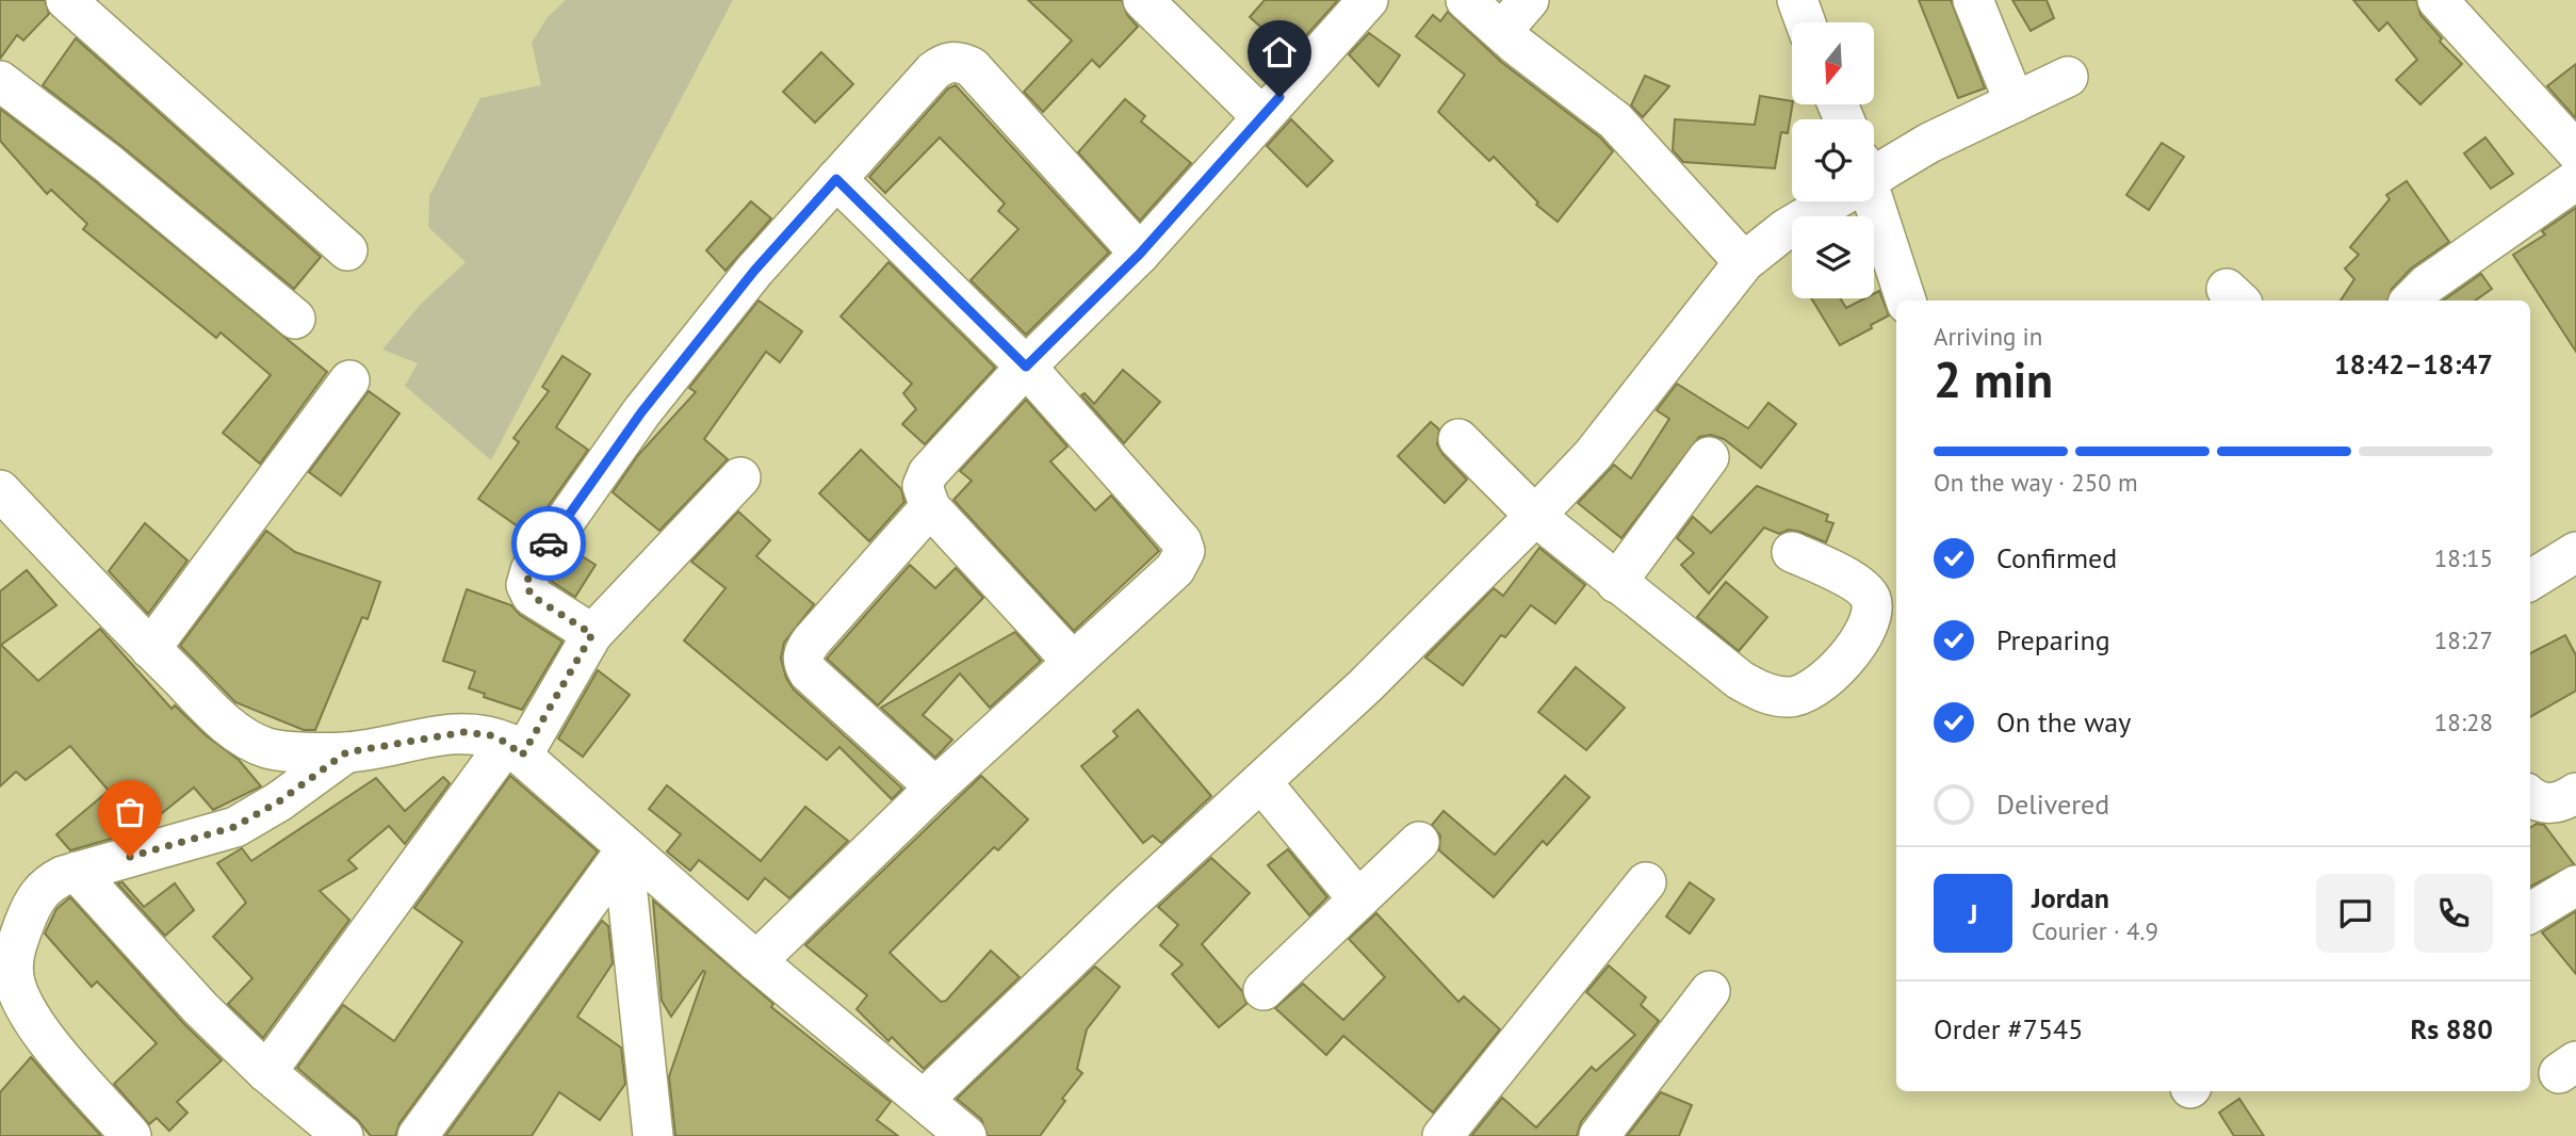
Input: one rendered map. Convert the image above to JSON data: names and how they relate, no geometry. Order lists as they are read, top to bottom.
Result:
{
  "north": "bottom",
  "page": {
    "heading": ["2 min", "Arriving in", "18:42–18:47"],
    "panel": [
      "Jordan",
      "Courier · 4.9",
      "Order #7545",
      "Rs 880"
    ],
    "bar": "On the way · 250 m",
    "list": [
      ["Confirmed", "18:15"],
      ["Preparing", "18:27"],
      ["On the way", "18:28"],
      "Delivered"
    ],
    "round": "J"
  }
}
